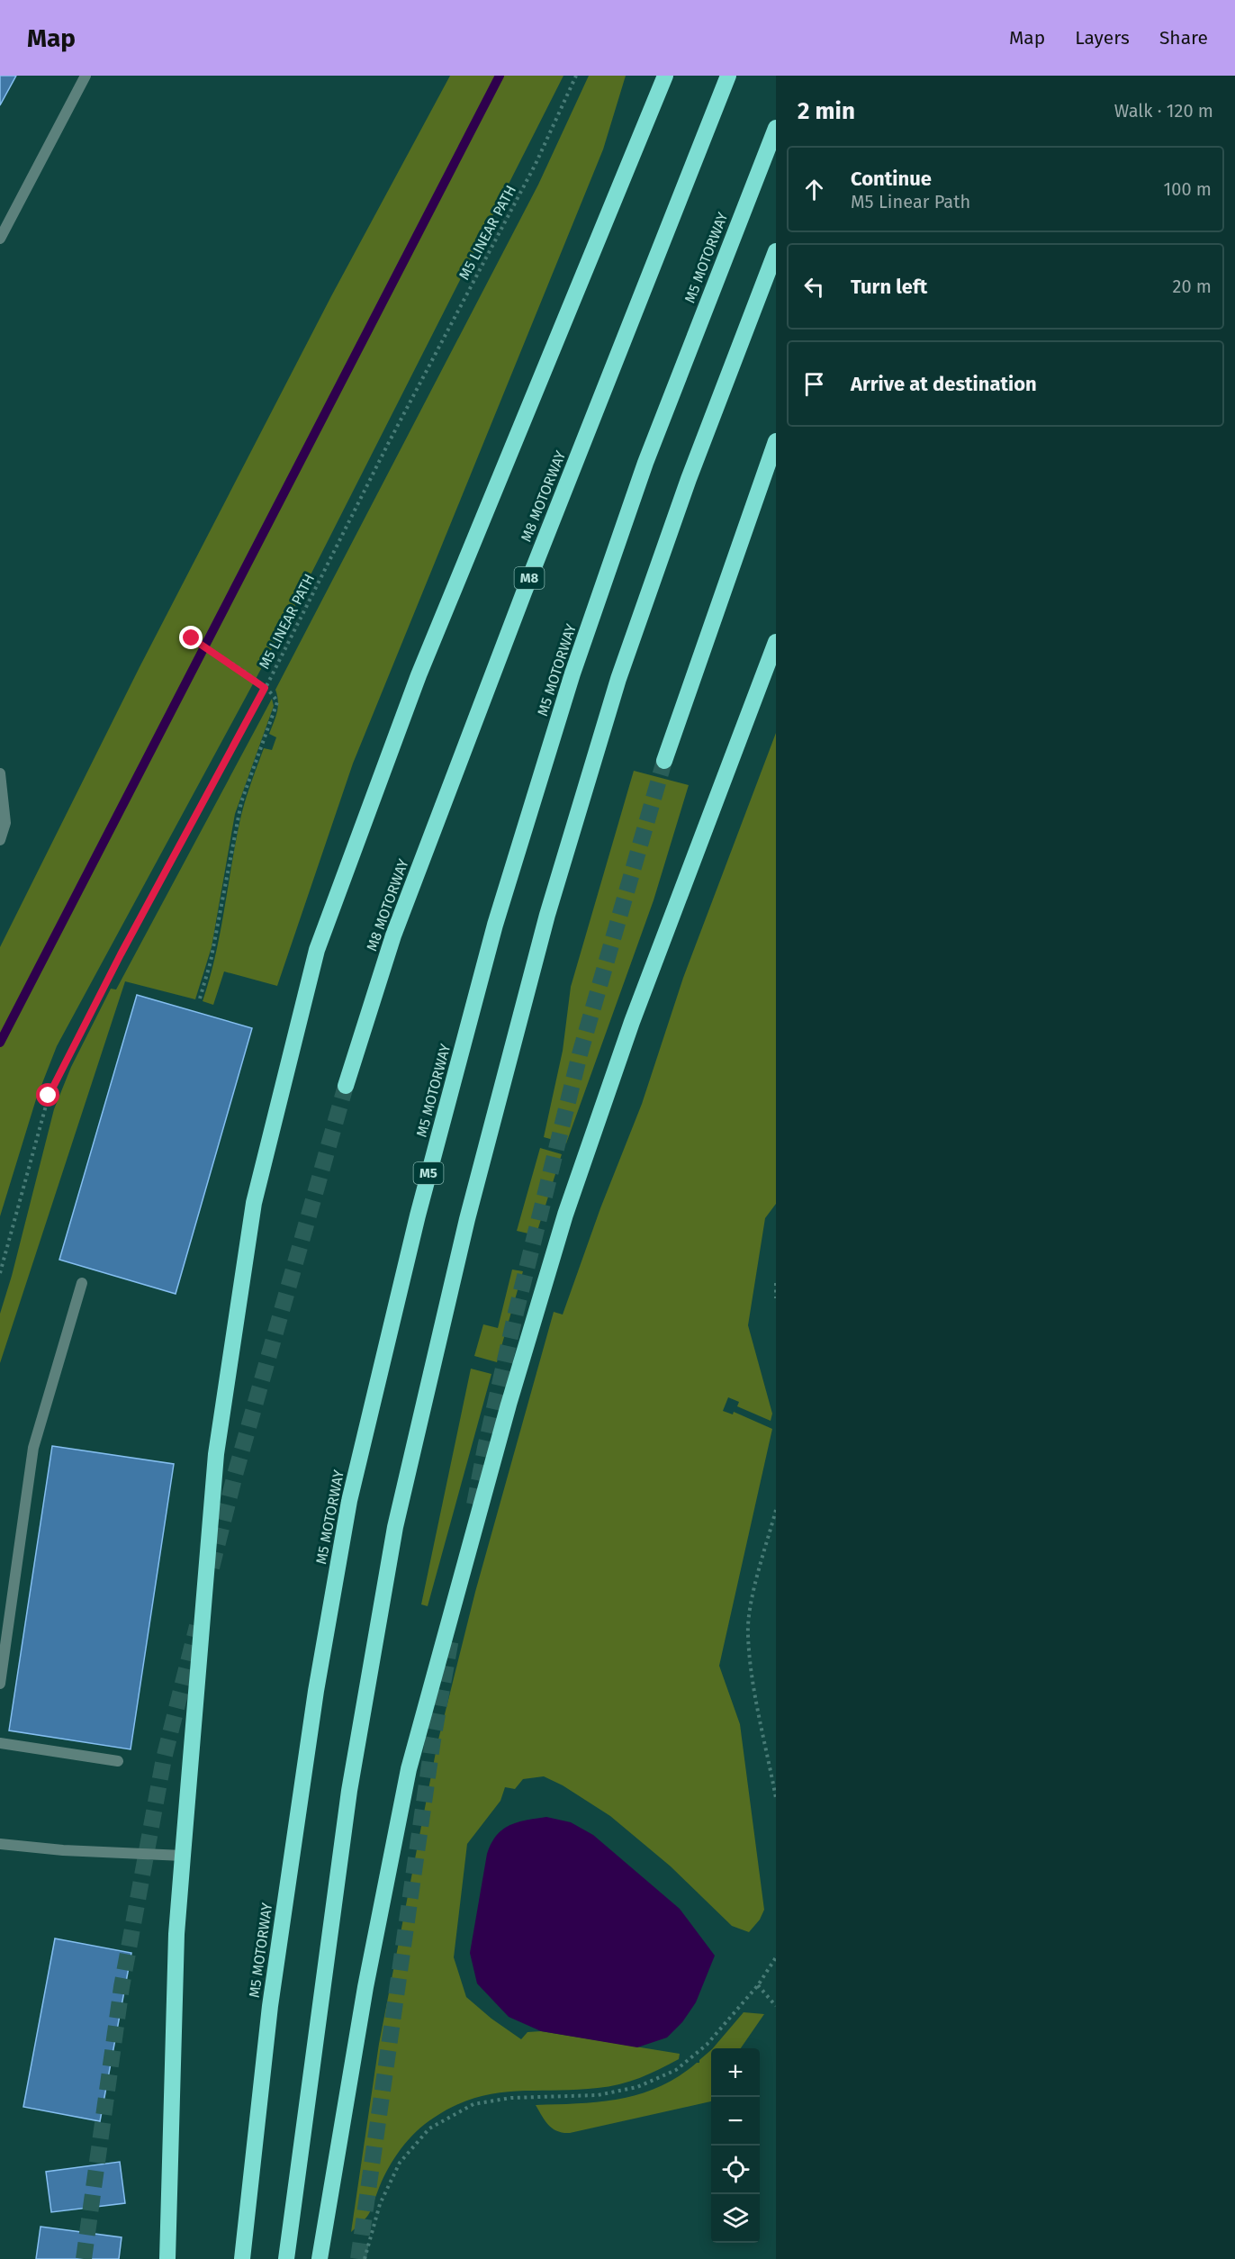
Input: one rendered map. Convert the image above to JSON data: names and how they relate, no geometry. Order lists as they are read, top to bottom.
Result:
{
  "streets": {
    "highway": [
      "M5 MOTORWAY",
      "M8 MOTORWAY",
      "M8",
      "M5"
    ],
    "path": ["M5 LINEAR PATH"]
  },
  "page": {
    "header": "Map",
    "nav": ["Map", "Layers", "Share"],
    "heading": ["2 min", "Walk · 120 m"],
    "list": [
      ["Continue", "M5 Linear Path", "100 m"],
      ["Turn left", "20 m"],
      "Arrive at destination"
    ],
    "map_buttons": ["+", "−"]
  }
}
